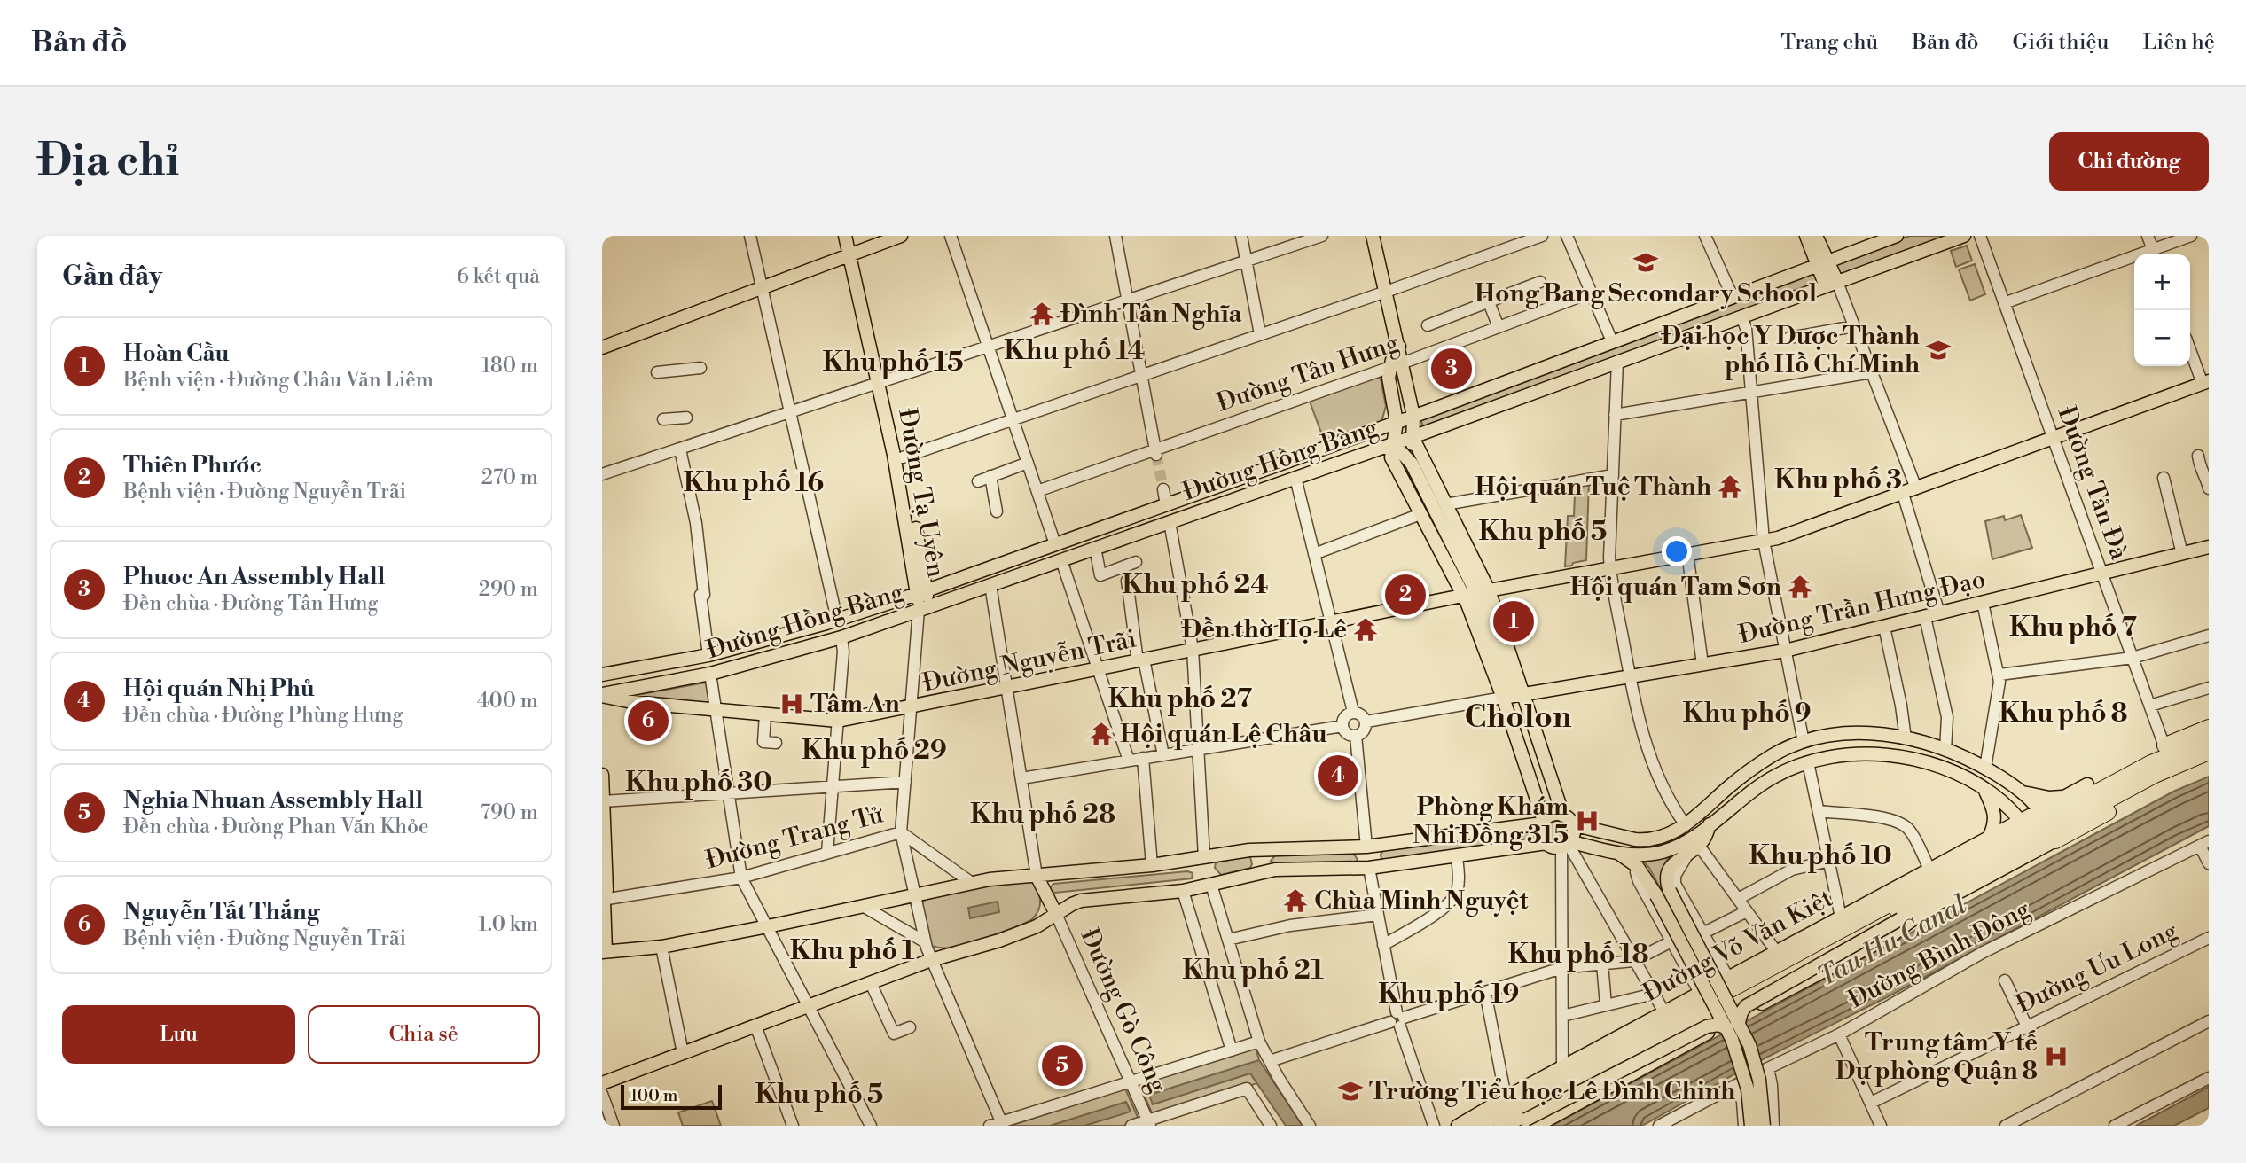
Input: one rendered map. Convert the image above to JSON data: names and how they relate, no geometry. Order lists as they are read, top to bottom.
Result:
{
  "streets": {
    "highway": ["Đường Võ Văn Kiệt"],
    "main road": [
      "Đường Hồng Bàng",
      "Đường Tạ Uyên",
      "Đường Trần Hưng Đạo",
      "Đường Nguyễn Trãi"
    ],
    "street": [
      "Đường Tân Hưng",
      "Đường Tản Đà",
      "Đường Trang Tử",
      "Đường Bình Đông",
      "Đường Ưu Long",
      "Đường Gò Công"
    ]
  },
  "crossings": [
    ["Đường Hồng Bàng", "Đường Tạ Uyên"],
    ["Đường Hồng Bàng", "Đường Nguyễn Trãi"],
    ["Đường Tản Đà", "Đường Trần Hưng Đạo"],
    ["Đường Tản Đà", "Đường Nguyễn Trãi"],
    ["Đường Tản Đà", "Đường Võ Văn Kiệt"]
  ],
  "districts": [
    "Khu phố 14",
    "Khu phố 15",
    "Khu phố 3",
    "Khu phố 16",
    "Khu phố 5",
    "Khu phố 24",
    "Khu phố 7",
    "Khu phố 27",
    "Khu phố 9",
    "Khu phố 8",
    "Cholon",
    "Khu phố 29",
    "Khu phố 30",
    "Khu phố 28",
    "Khu phố 10",
    "Khu phố 1",
    "Khu phố 18",
    "Khu phố 21",
    "Khu phố 19",
    "Khu phố 5"
  ],
  "water": ["Tau Hu Canal"],
  "places": {
    "school or university": ["Hong Bang Secondary School", "Đại học Y Dược Thành phố Hồ Chí Minh", "Trường Tiểu học Lê Đình Chinh"],
    "temple": [
      "Đình Tân Nghĩa",
      "Hội quán Tuệ Thành",
      "Hội quán Tam Sơn",
      "Đền thờ Họ Lê",
      "Hội quán Lệ Châu",
      "Chùa Minh Nguyệt"
    ],
    "hospital": ["Tâm An", "Phòng Khám Nhi Đồng 315", "Trung tâm Y tế Dự phòng Quận 8"]
  },
  "scale_bar": "100 m",
  "page": {
    "header": "Bản đồ",
    "nav": [
      "Trang chủ",
      "Bản đồ",
      "Giới thiệu",
      "Liên hệ"
    ],
    "buttons": [
      "Chỉ đường",
      ["Lưu", "Chia sẻ"]
    ],
    "title": "Địa chỉ",
    "heading": ["Gần đây", "6 kết quả"],
    "map_buttons": ["+", "−"],
    "list": [
      {
        "mark": "1",
        "name": "Hoàn Cầu",
        "note": "Bệnh viện · Đường Châu Văn Liêm",
        "value": "180 m"
      },
      {
        "mark": "2",
        "name": "Thiên Phước",
        "note": "Bệnh viện · Đường Nguyễn Trãi",
        "value": "270 m"
      },
      {
        "mark": "3",
        "name": "Phuoc An Assembly Hall",
        "note": "Đền chùa · Đường Tân Hưng",
        "value": "290 m"
      },
      {
        "mark": "4",
        "name": "Hội quán Nhị Phủ",
        "note": "Đền chùa · Đường Phùng Hưng",
        "value": "400 m"
      },
      {
        "mark": "5",
        "name": "Nghia Nhuan Assembly Hall",
        "note": "Đền chùa · Đường Phan Văn Khỏe",
        "value": "790 m"
      },
      {
        "mark": "6",
        "name": "Nguyễn Tất Thắng",
        "note": "Bệnh viện · Đường Nguyễn Trãi",
        "value": "1.0 km"
      }
    ],
    "pins": [
      "3",
      "2",
      "1",
      "6",
      "4",
      "5"
    ],
    "scale": "100 m"
  }
}
